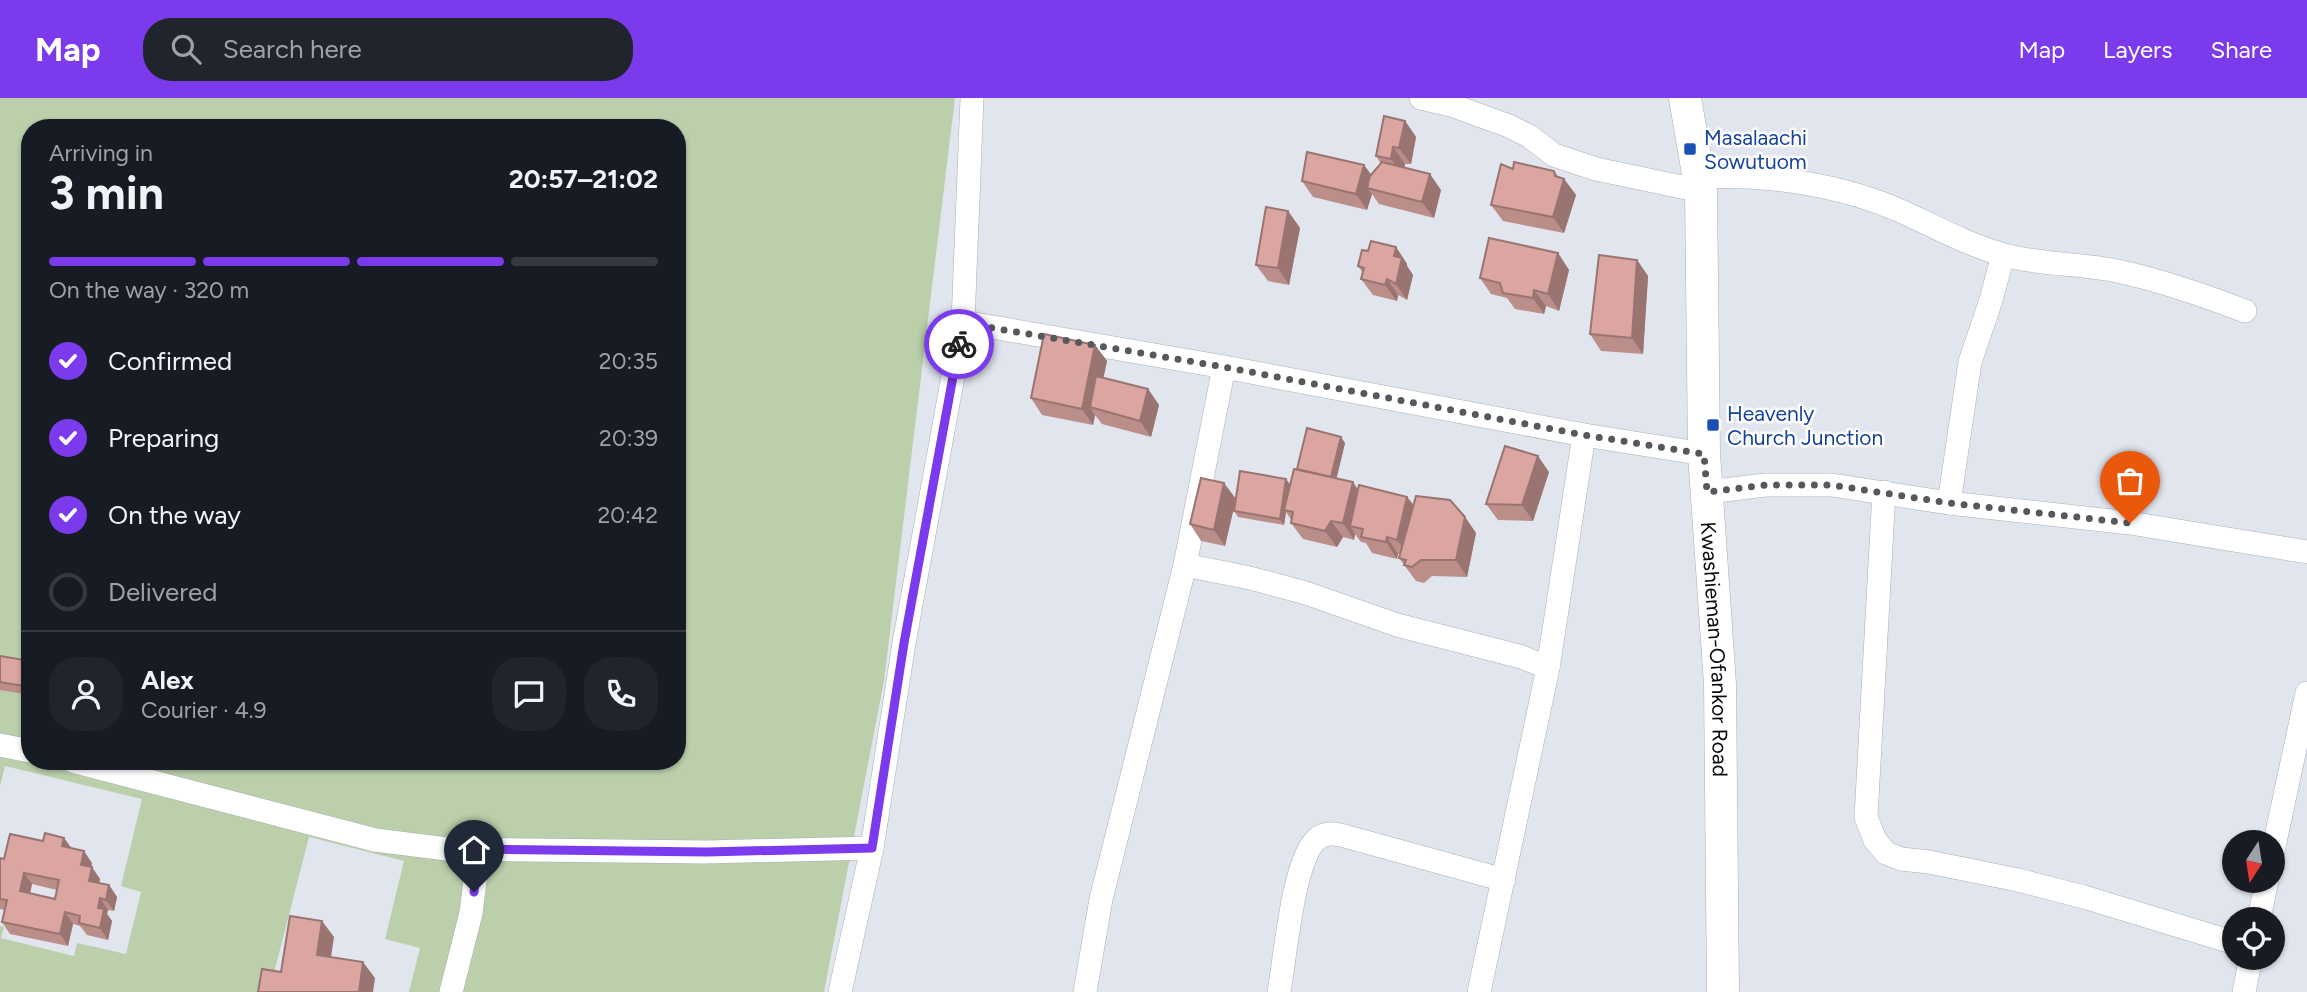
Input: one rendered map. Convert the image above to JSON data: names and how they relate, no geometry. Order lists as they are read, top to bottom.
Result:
{
  "streets": {
    "main road": ["Kwashieman-Ofankor Road"]
  },
  "places": {
    "transit": ["Masalaachi Sowutuom", "Heavenly Church Junction"]
  },
  "north": "bottom",
  "page": {
    "header": "Map",
    "search": "Search here",
    "nav": ["Map", "Layers", "Share"],
    "heading": ["3 min", "Arriving in", "20:57–21:02"],
    "panel": ["Alex", "Courier · 4.9"],
    "bar": "On the way · 320 m",
    "list": [
      ["Confirmed", "20:35"],
      ["Preparing", "20:39"],
      ["On the way", "20:42"],
      "Delivered"
    ]
  }
}
